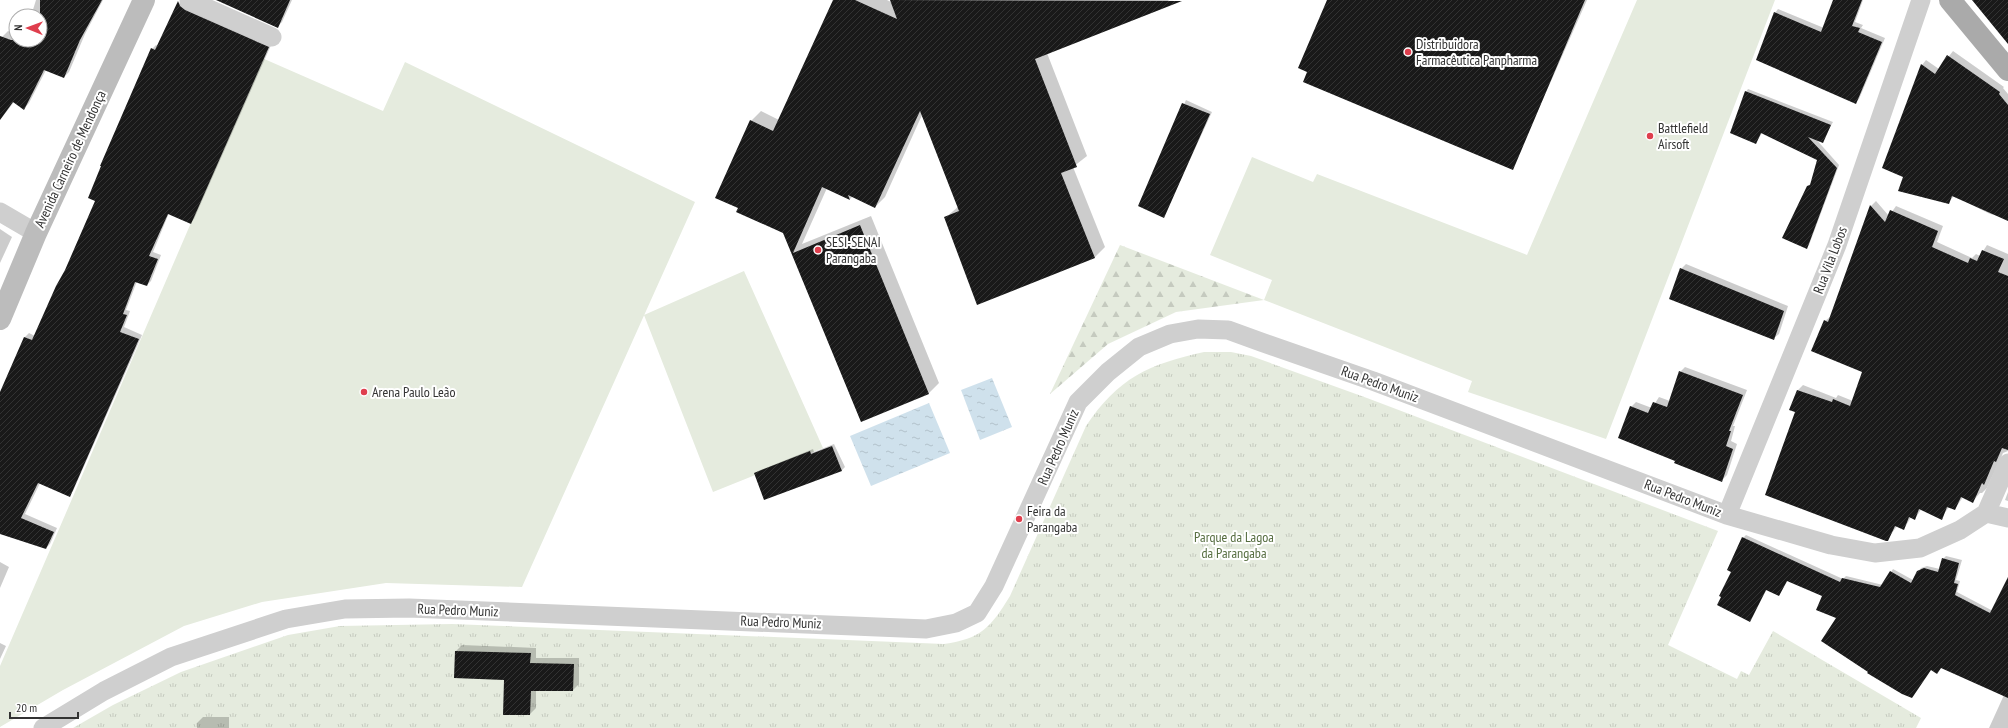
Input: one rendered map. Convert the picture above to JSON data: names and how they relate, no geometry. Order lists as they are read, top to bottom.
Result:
{
  "streets": {
    "main road": ["Avenida Carneiro de Mendonça"],
    "street": ["Rua Vila Lobos", "Rua Pedro Muniz"]
  },
  "crossings": [
    ["Rua Vila Lobos", "Rua Pedro Muniz"]
  ],
  "parks": ["Parque da Lagoa da Parangaba"],
  "places": [
    "Distribuidora Farmacêutica Panpharma",
    "Battlefield Airsoft",
    "SESI-SENAI Parangaba",
    "Arena Paulo Leão",
    "Feira da Parangaba"
  ],
  "scale_bar": "20 m",
  "north": "left"
}
